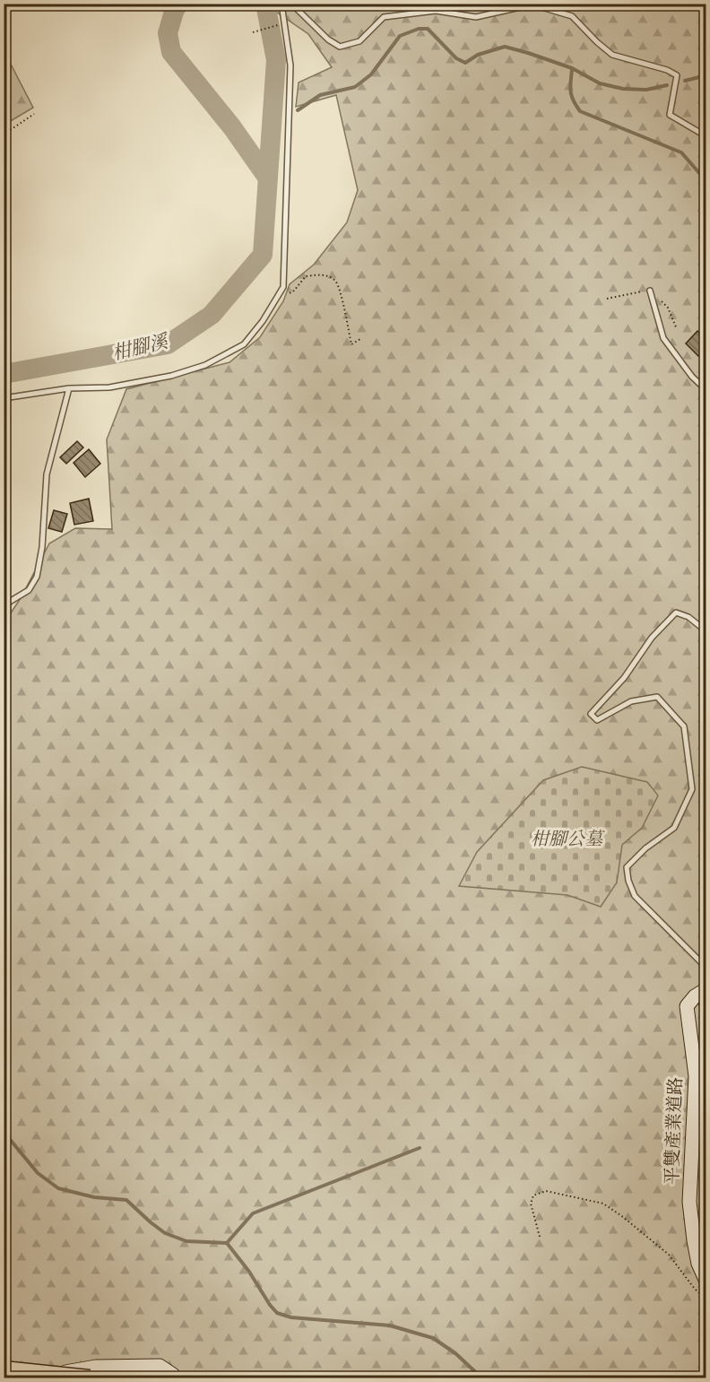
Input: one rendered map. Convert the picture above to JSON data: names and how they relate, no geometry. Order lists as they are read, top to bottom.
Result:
{
  "streets": {
    "street": ["平雙產業道路"]
  },
  "water": ["柑腳溪"],
  "parks": ["柑腳公墓"]
}
